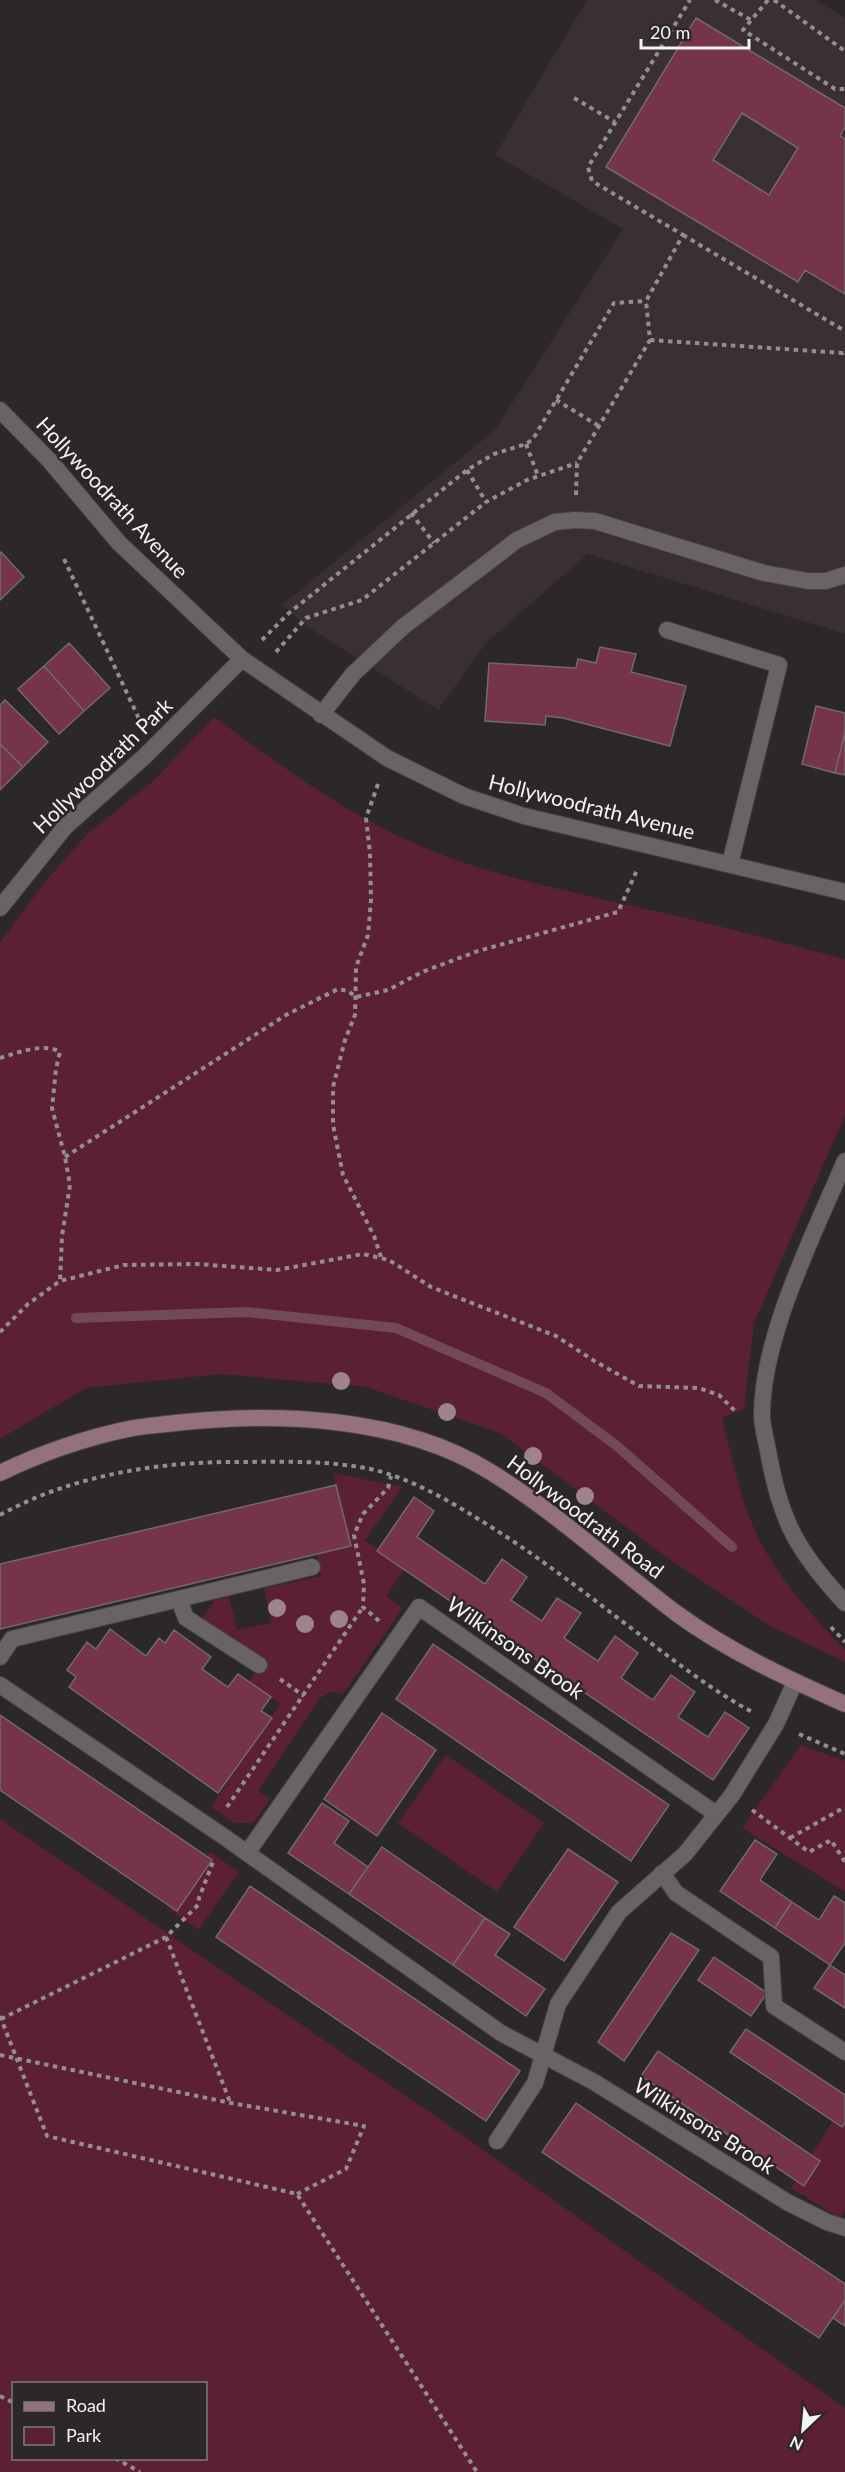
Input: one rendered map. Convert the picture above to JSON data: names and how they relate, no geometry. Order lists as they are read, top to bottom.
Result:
{
  "streets": {
    "main road": ["Hollywoodrath Road"],
    "street": ["Hollywoodrath Avenue", "Hollywoodrath Park", "Wilkinsons Brook"]
  },
  "crossings": [
    ["Hollywoodrath Avenue", "Hollywoodrath Park"]
  ],
  "legend": ["Road", "Park"],
  "scale_bar": "20 m",
  "north": "bottom left"
}
